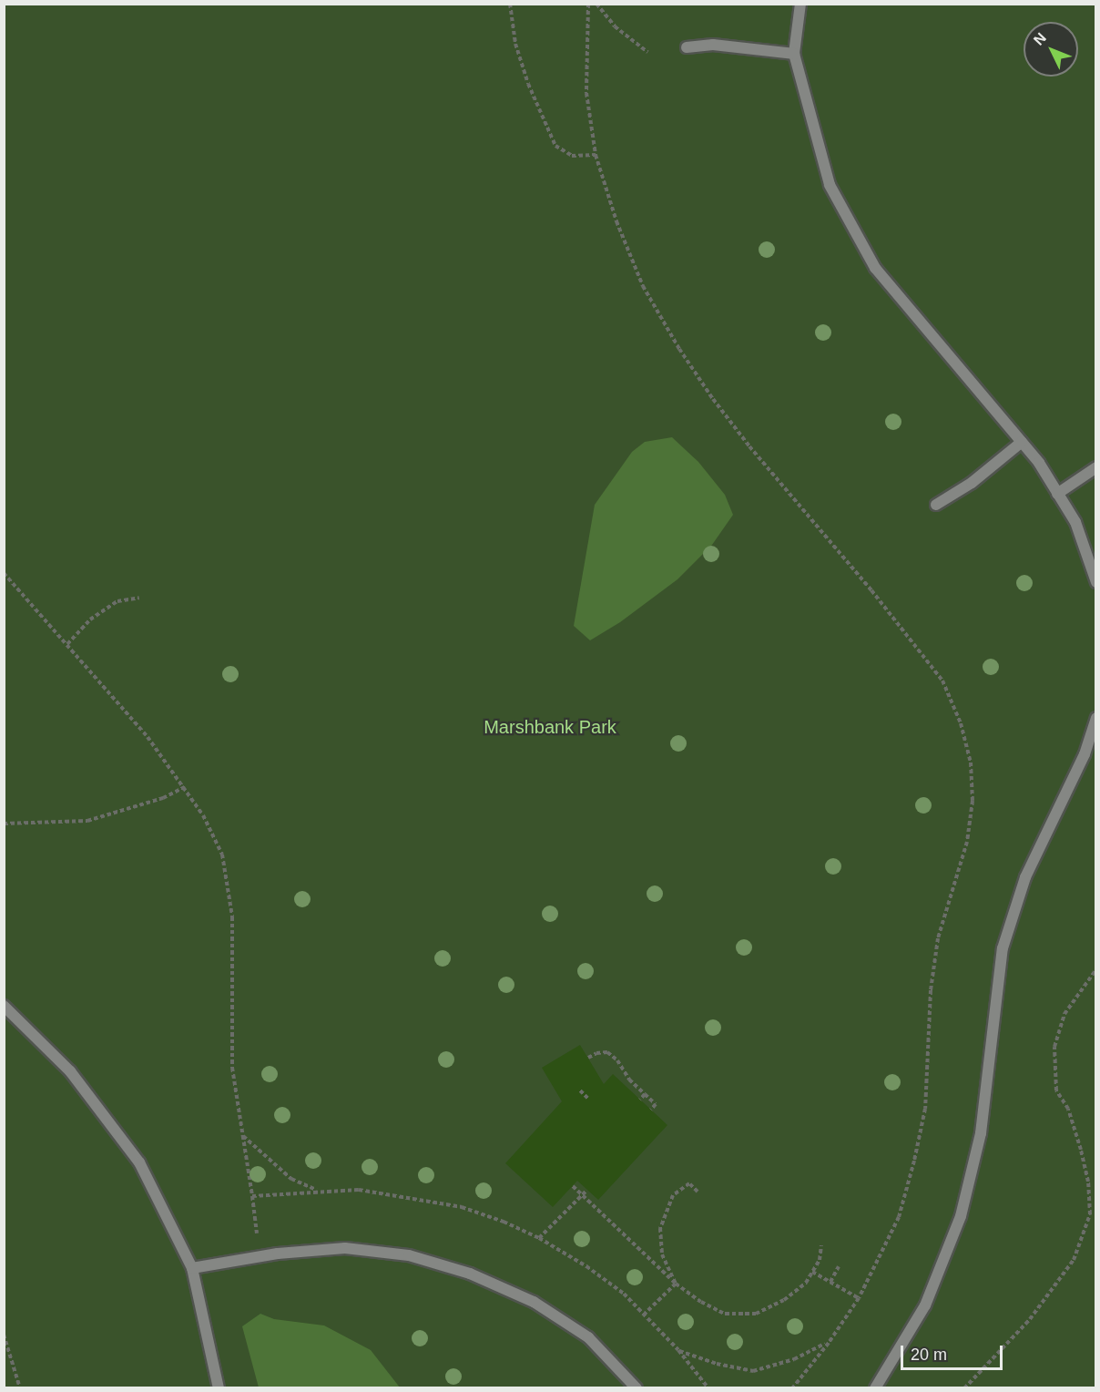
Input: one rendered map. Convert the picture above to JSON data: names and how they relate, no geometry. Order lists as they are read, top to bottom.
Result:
{
  "parks": ["Marshbank Park"],
  "scale_bar": "20 m",
  "north": "top left"
}
